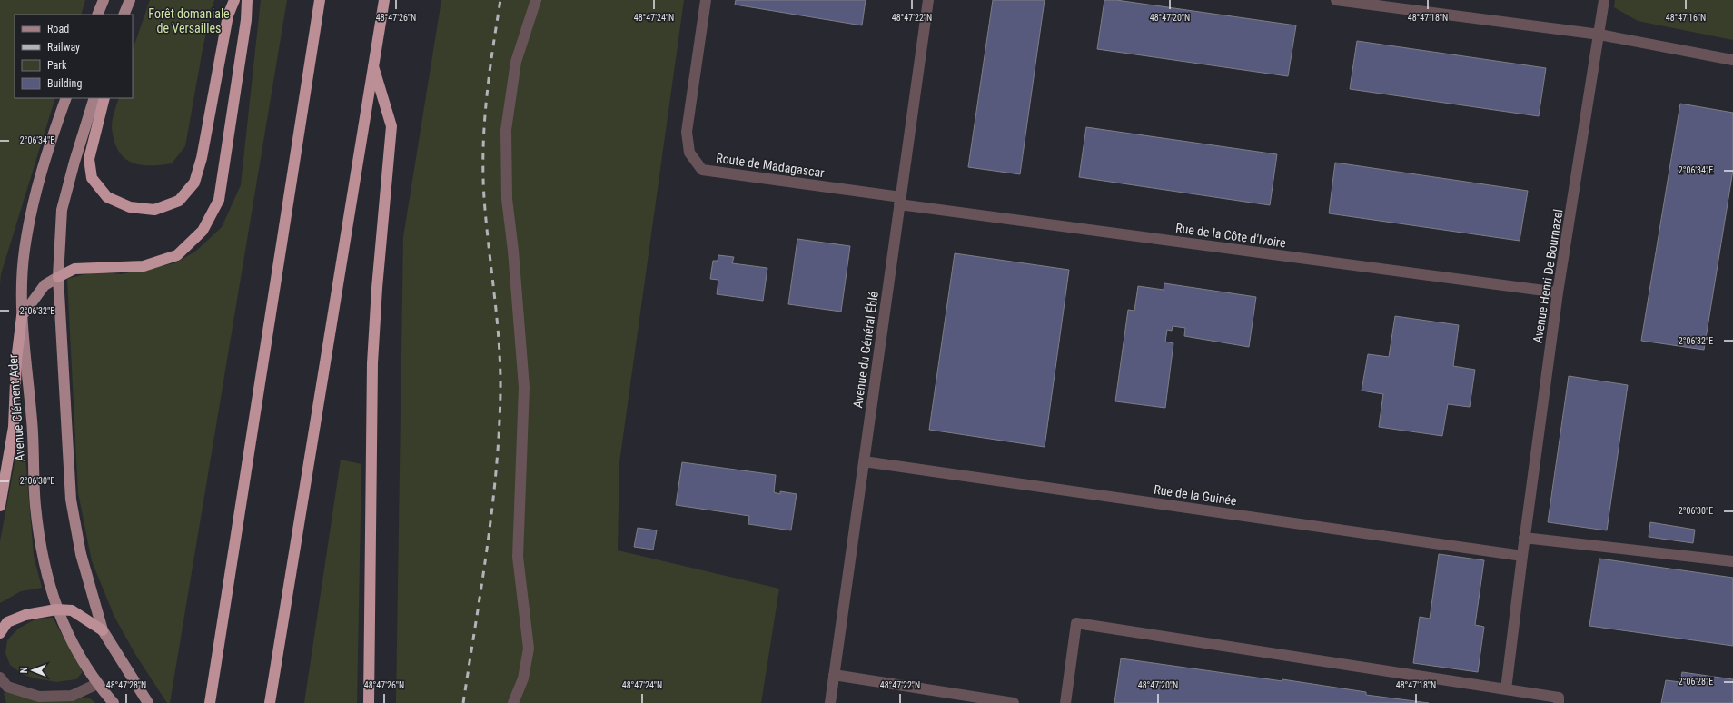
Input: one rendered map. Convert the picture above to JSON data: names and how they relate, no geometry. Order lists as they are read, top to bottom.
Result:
{
  "streets": {
    "main road": ["Avenue Clément Ader"],
    "street": [
      "Route de Madagascar",
      "Rue de la Côte d'Ivoire",
      "Avenue Henri De Bournazel",
      "Avenue du Général Éblé",
      "Rue de la Guinée"
    ]
  },
  "crossings": [
    ["Route de Madagascar", "Rue de la Côte d'Ivoire"],
    ["Route de Madagascar", "Avenue du Général Éblé"],
    ["Rue de la Côte d'Ivoire", "Avenue Henri De Bournazel"],
    ["Rue de la Côte d'Ivoire", "Avenue du Général Éblé"],
    ["Avenue Henri De Bournazel", "Rue de la Guinée"],
    ["Avenue du Général Éblé", "Rue de la Guinée"]
  ],
  "parks": ["Forêt domaniale de Versailles"],
  "legend": [
    "Road",
    "Railway",
    "Park",
    "Building"
  ],
  "north": "left",
  "coordinates": [
    "48°47'26\"N",
    "48°47'24\"N",
    "48°47'22\"N",
    "48°47'20\"N",
    "48°47'18\"N",
    "48°47'16\"N",
    "2°06'34\"E",
    "2°06'32\"E",
    "2°06'30\"E",
    "2°06'28\"E",
    "48°47'28\"N"
  ]
}
